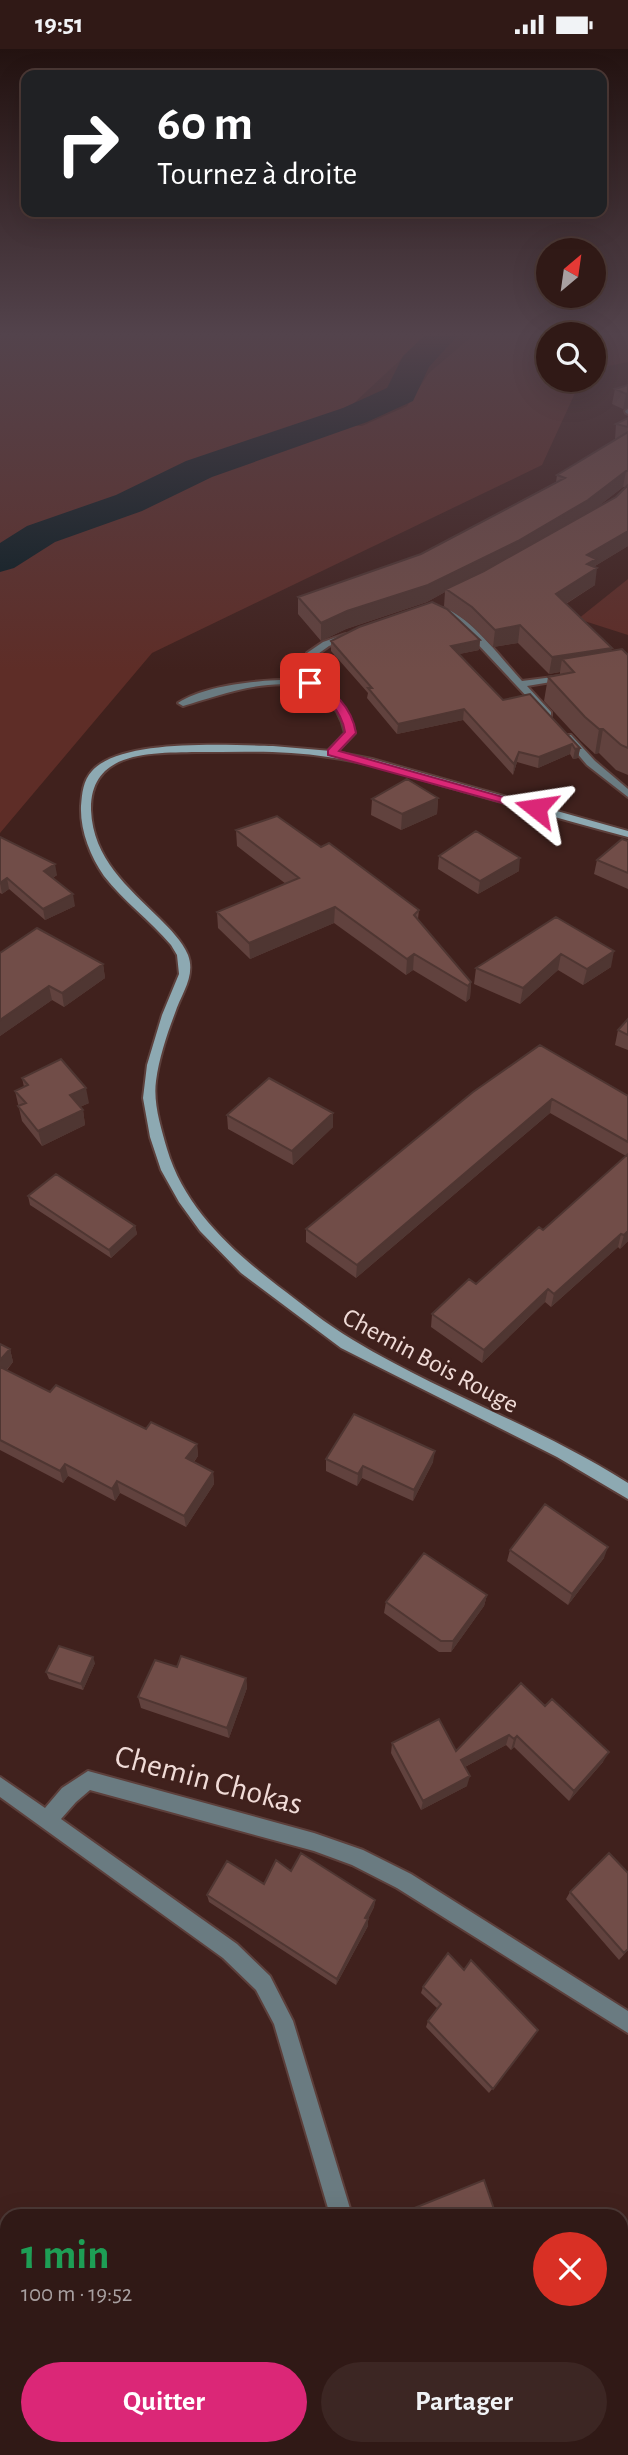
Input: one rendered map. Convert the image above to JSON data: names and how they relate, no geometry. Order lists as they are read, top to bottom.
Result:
{
  "streets": {
    "street": ["Chemin Bois Rouge", "Chemin Chokas"]
  },
  "north": "top right",
  "page": {
    "status": "19:51",
    "turn": ["60 m", "Tournez à droite"],
    "heading": ["1 min", "100 m · 19:52"],
    "buttons": ["Quitter", "Partager"]
  }
}
